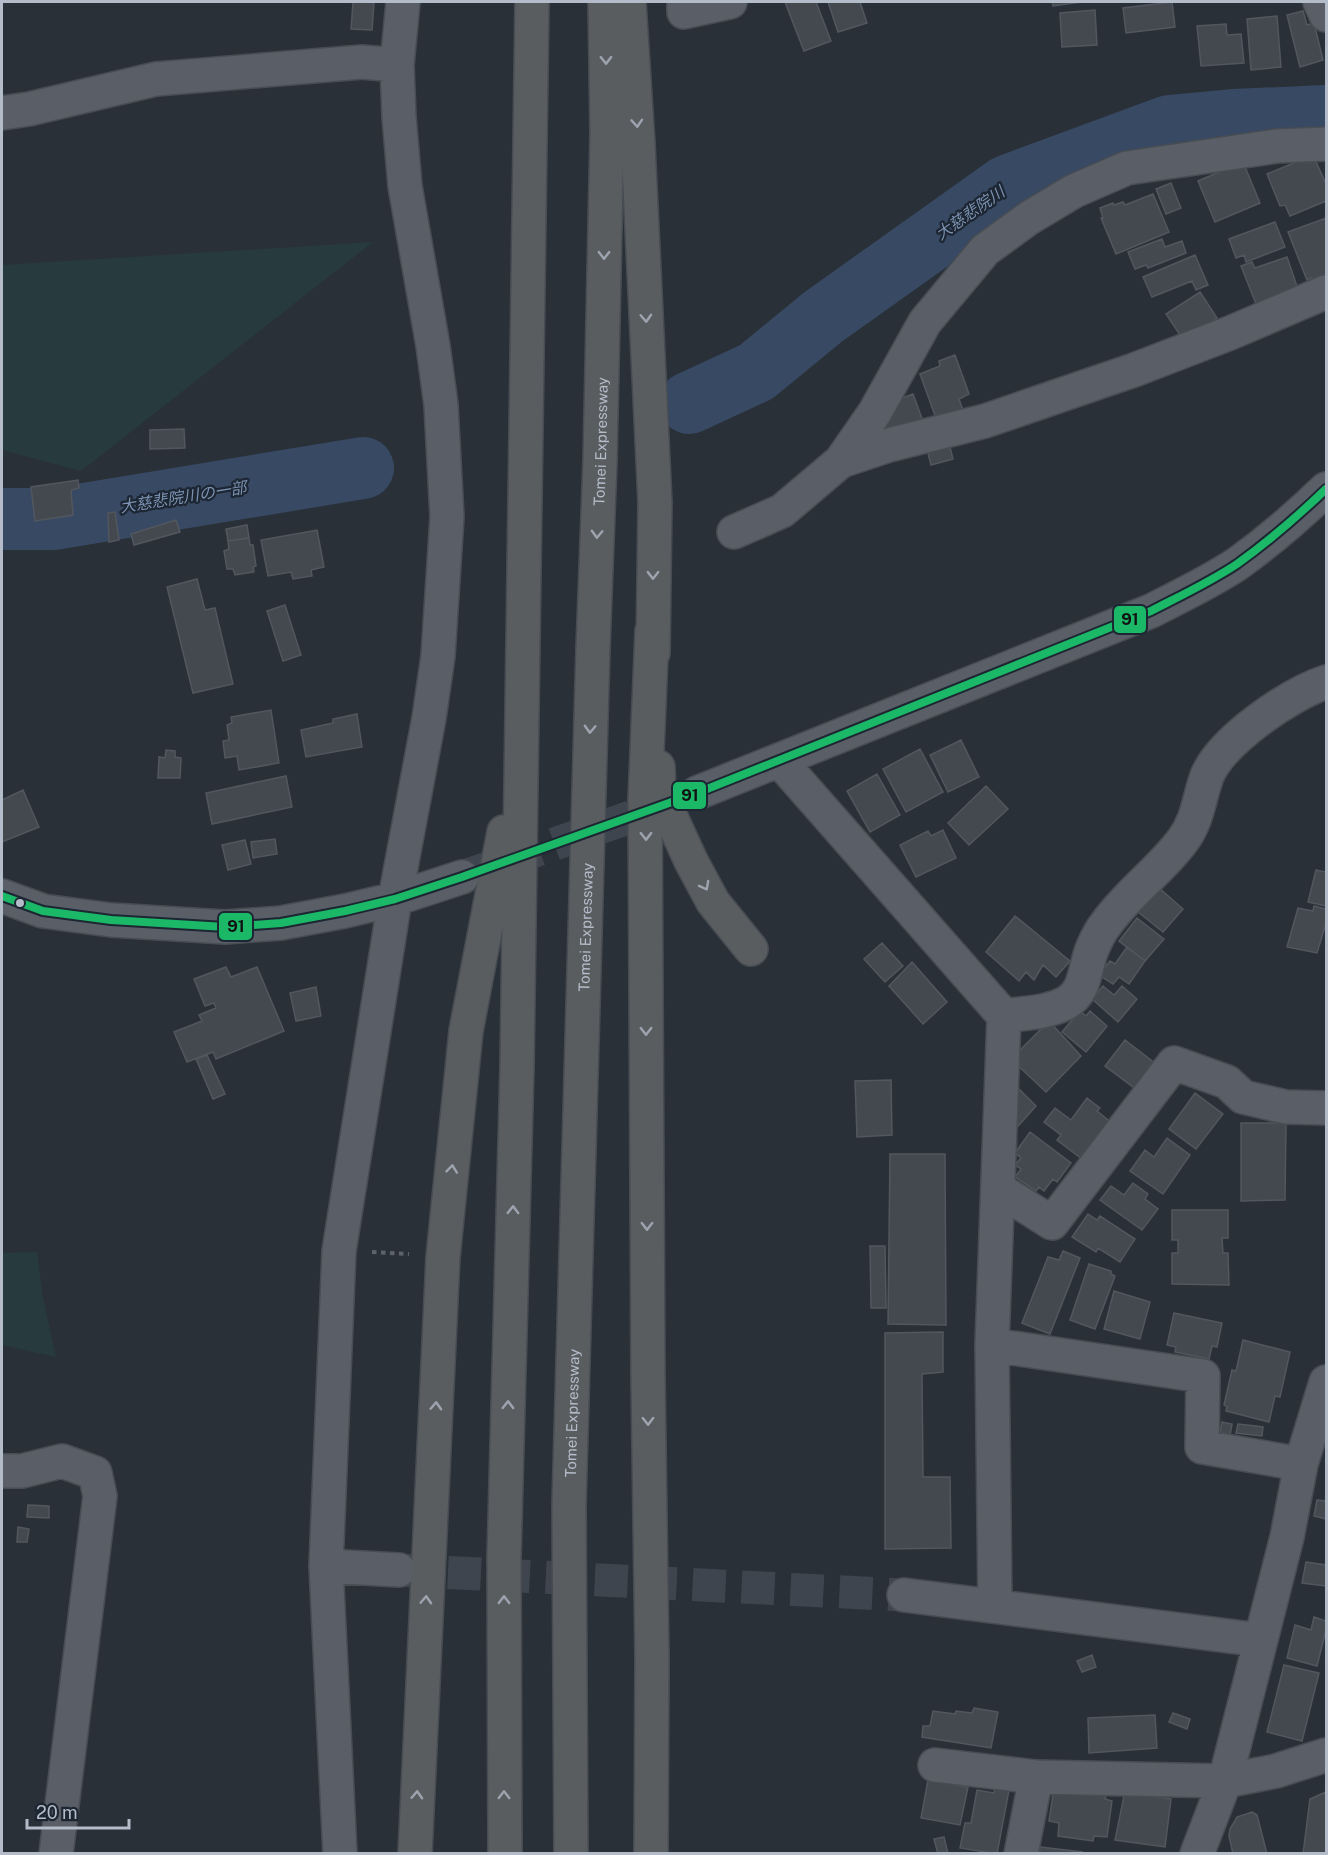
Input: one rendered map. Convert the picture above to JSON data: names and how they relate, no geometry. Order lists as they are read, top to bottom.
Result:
{
  "streets": {
    "highway": ["Tomei Expressway"]
  },
  "water": ["大慈悲院川", "大慈悲院川の一部"],
  "lines": ["transit line 91"],
  "scale_bar": "20 m"
}
